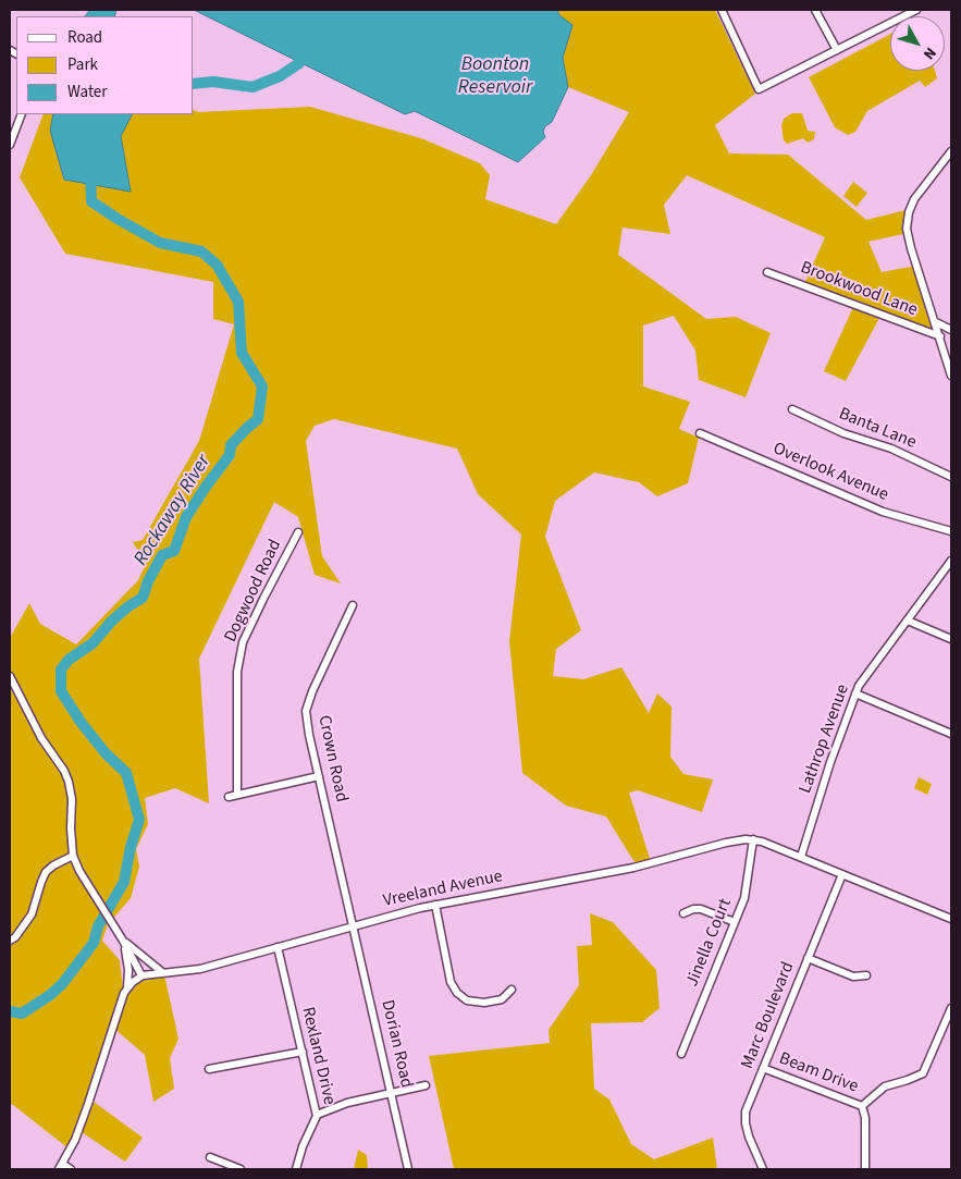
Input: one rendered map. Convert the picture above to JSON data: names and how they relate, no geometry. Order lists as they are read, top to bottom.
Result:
{
  "streets": {
    "street": [
      "Brookwood Lane",
      "Banta Lane",
      "Overlook Avenue",
      "Dogwood Road",
      "Lathrop Avenue",
      "Crown Road",
      "Vreeland Avenue",
      "Jinella Court",
      "Marc Boulevard",
      "Dorian Road",
      "Rexland Drive",
      "Beam Drive"
    ]
  },
  "crossings": [
    ["Lathrop Avenue", "Vreeland Avenue"],
    ["Crown Road", "Vreeland Avenue"],
    ["Crown Road", "Dorian Road"],
    ["Vreeland Avenue", "Jinella Court"],
    ["Vreeland Avenue", "Marc Boulevard"],
    ["Vreeland Avenue", "Dorian Road"],
    ["Vreeland Avenue", "Rexland Drive"],
    ["Marc Boulevard", "Beam Drive"]
  ],
  "water": ["Boonton Reservoir", "Rockaway River"],
  "legend": ["Road", "Park", "Water"],
  "north": "bottom right"
}
